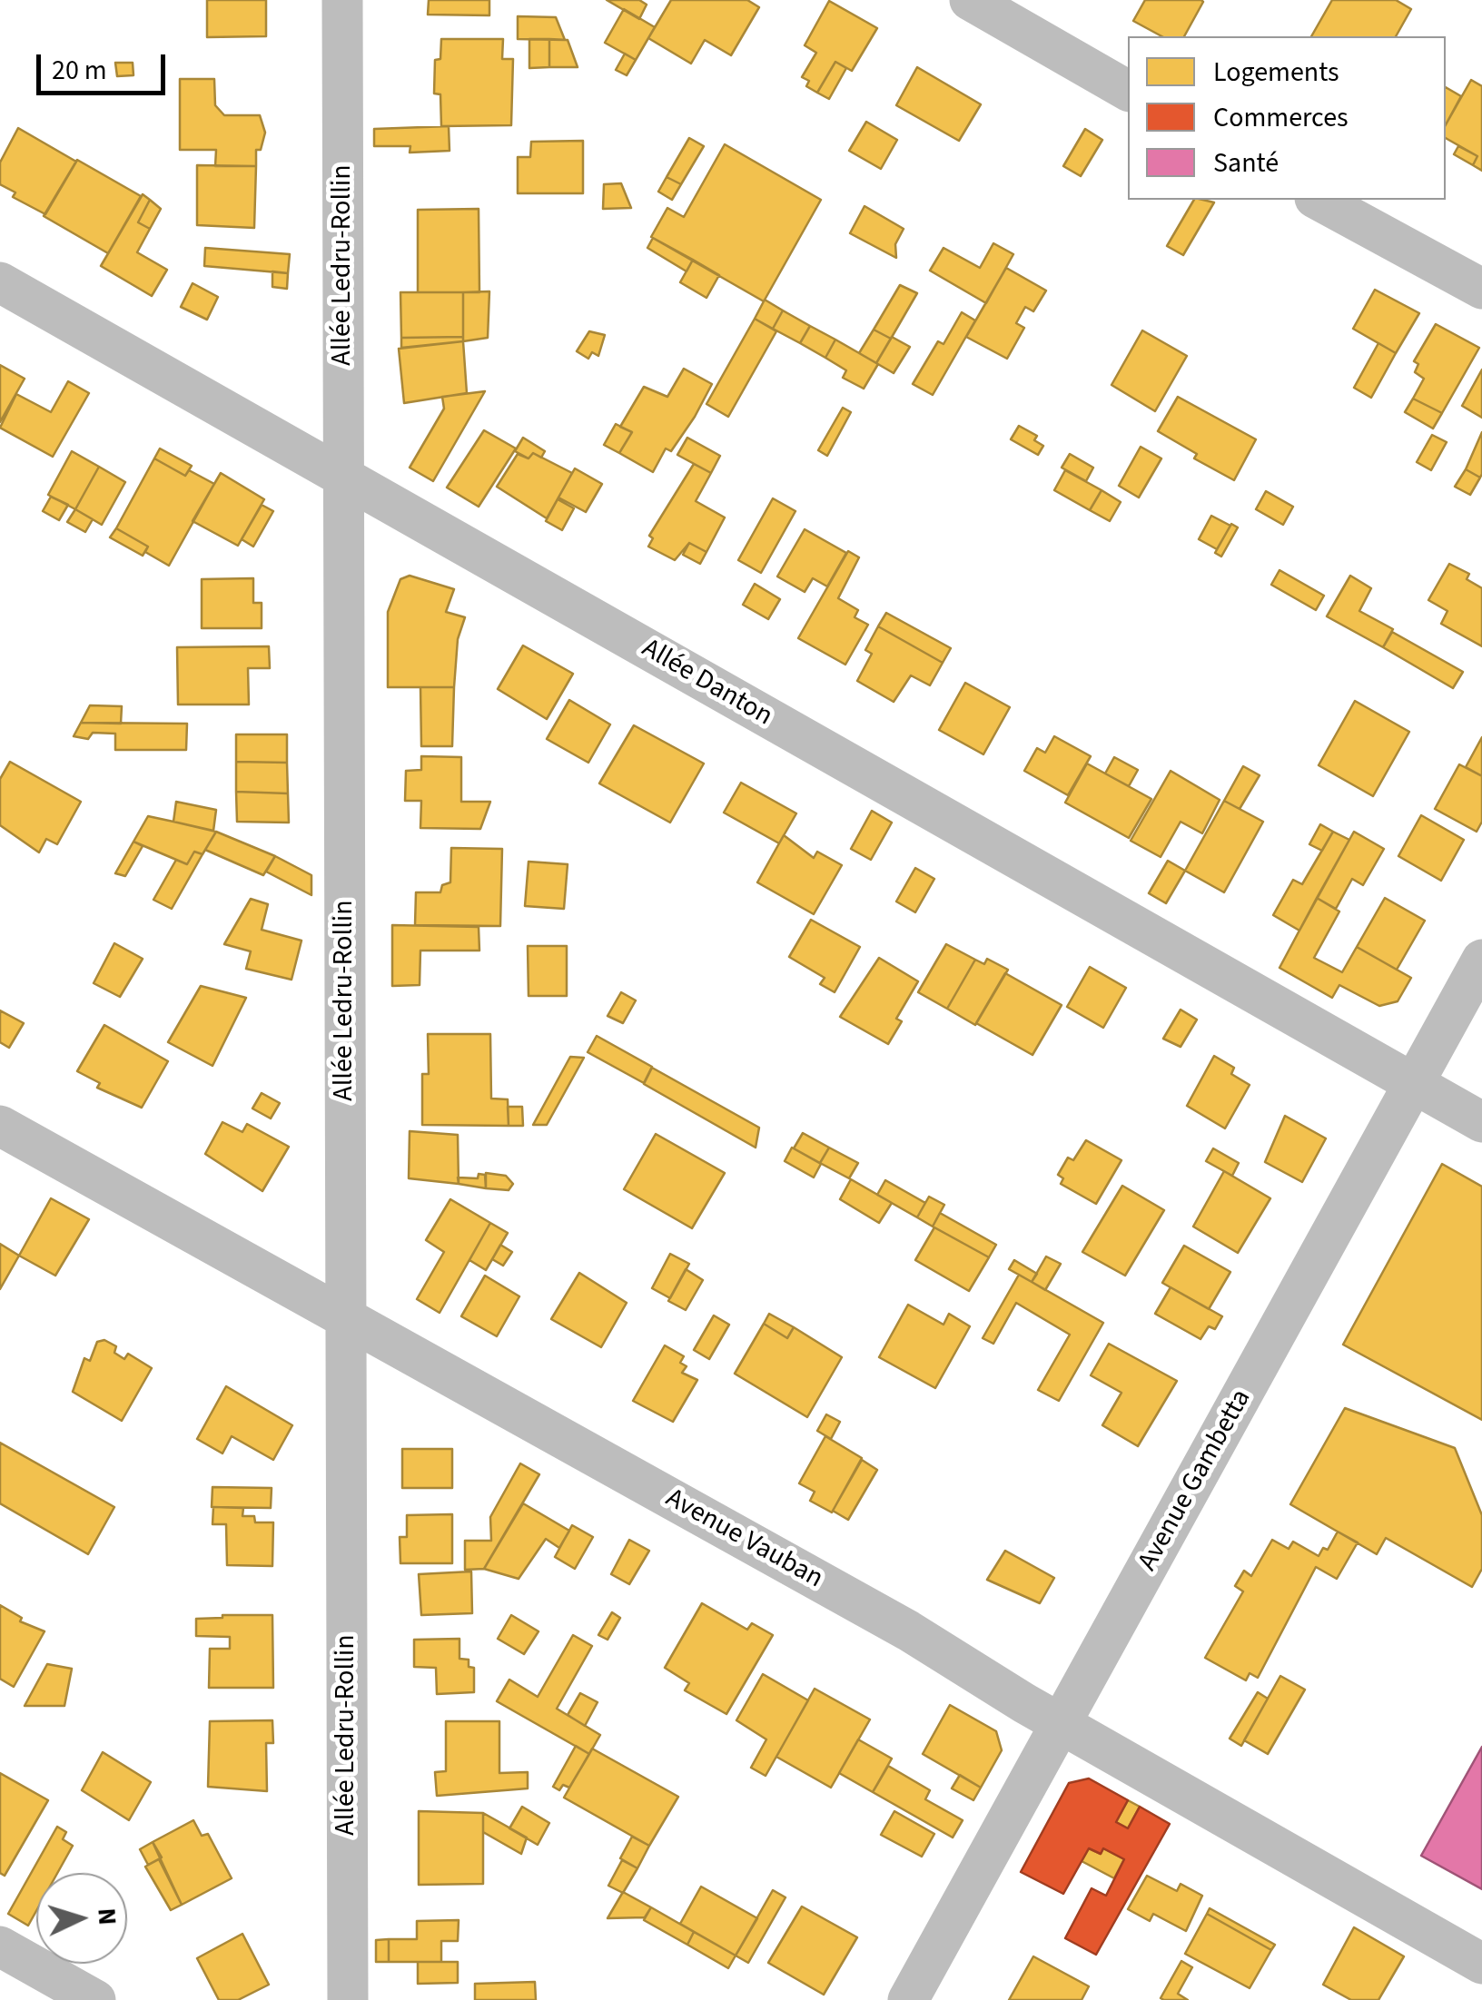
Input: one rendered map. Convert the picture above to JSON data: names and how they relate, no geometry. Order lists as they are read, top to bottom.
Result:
{
  "streets": {
    "street": [
      "Allée Ledru-Rollin",
      "Allée Danton",
      "Avenue Gambetta",
      "Avenue Vauban"
    ]
  },
  "crossings": [
    ["Allée Ledru-Rollin", "Allée Danton"],
    ["Allée Ledru-Rollin", "Avenue Vauban"],
    ["Allée Danton", "Avenue Gambetta"],
    ["Avenue Gambetta", "Avenue Vauban"]
  ],
  "legend": ["Logements", "Commerces", "Santé"],
  "scale_bar": "20 m",
  "north": "right"
}
